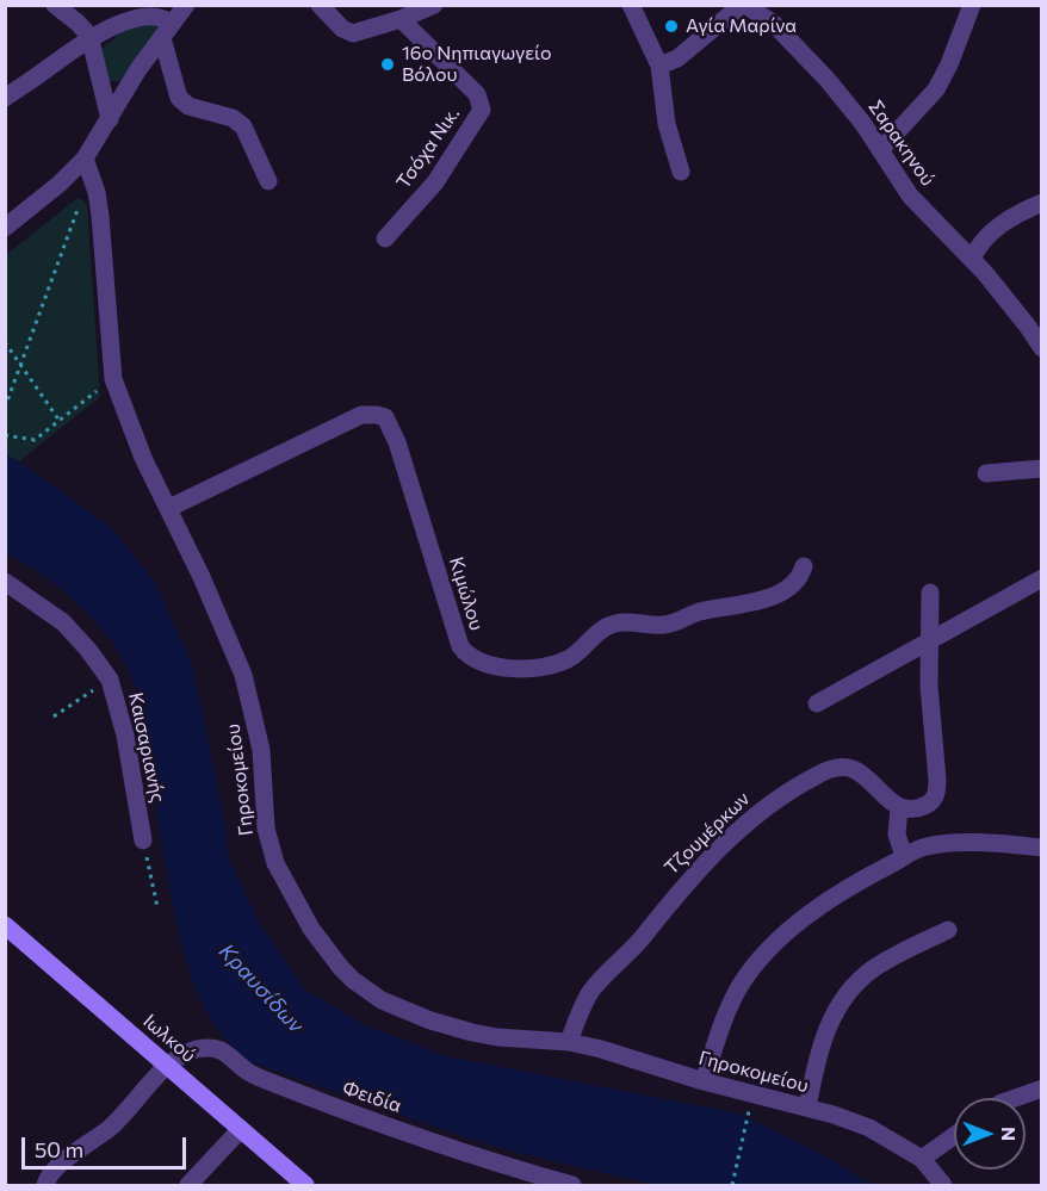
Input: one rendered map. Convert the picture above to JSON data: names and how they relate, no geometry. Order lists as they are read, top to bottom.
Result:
{
  "streets": {
    "main road": ["Ιωλκού"],
    "street": [
      "Σαρακηνού",
      "Τσόχα Νικ.",
      "Κιμώλου",
      "Καισαριανής",
      "Γηροκομείου",
      "Τζουμέρκων",
      "Φειδία"
    ]
  },
  "crossings": [
    ["Κιμώλου", "Γηροκομείου"],
    ["Γηροκομείου", "Τζουμέρκων"],
    ["Ιωλκού", "Φειδία"]
  ],
  "water": ["Κραυσίδων"],
  "places": ["Αγία Μαρίνα", "16ο Νηπιαγωγείο Βόλου"],
  "scale_bar": "50 m",
  "north": "right"
}
